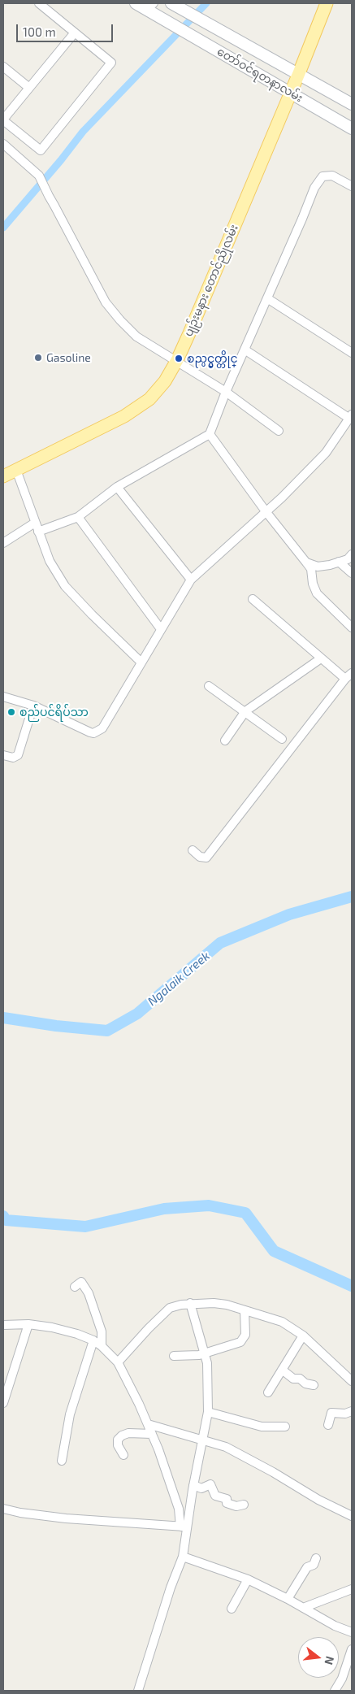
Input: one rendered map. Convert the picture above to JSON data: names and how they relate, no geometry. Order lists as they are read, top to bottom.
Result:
{
  "streets": {
    "main road": ["တော်ဝင်ရတနာလမ်း", "ပျဉ်းမနား တောင်ညိုလမ်း"]
  },
  "crossings": [
    ["တော်ဝင်ရတနာလမ်း", "ပျဉ်းမနား တောင်ညိုလမ်း"]
  ],
  "water": ["Ngalaik Creek"],
  "places": ["Gasoline", "စည္ပင္မွတ္တိုင္", "စည်ပင်ရိပ်သာ"],
  "scale_bar": "100 m",
  "north": "right"
}
